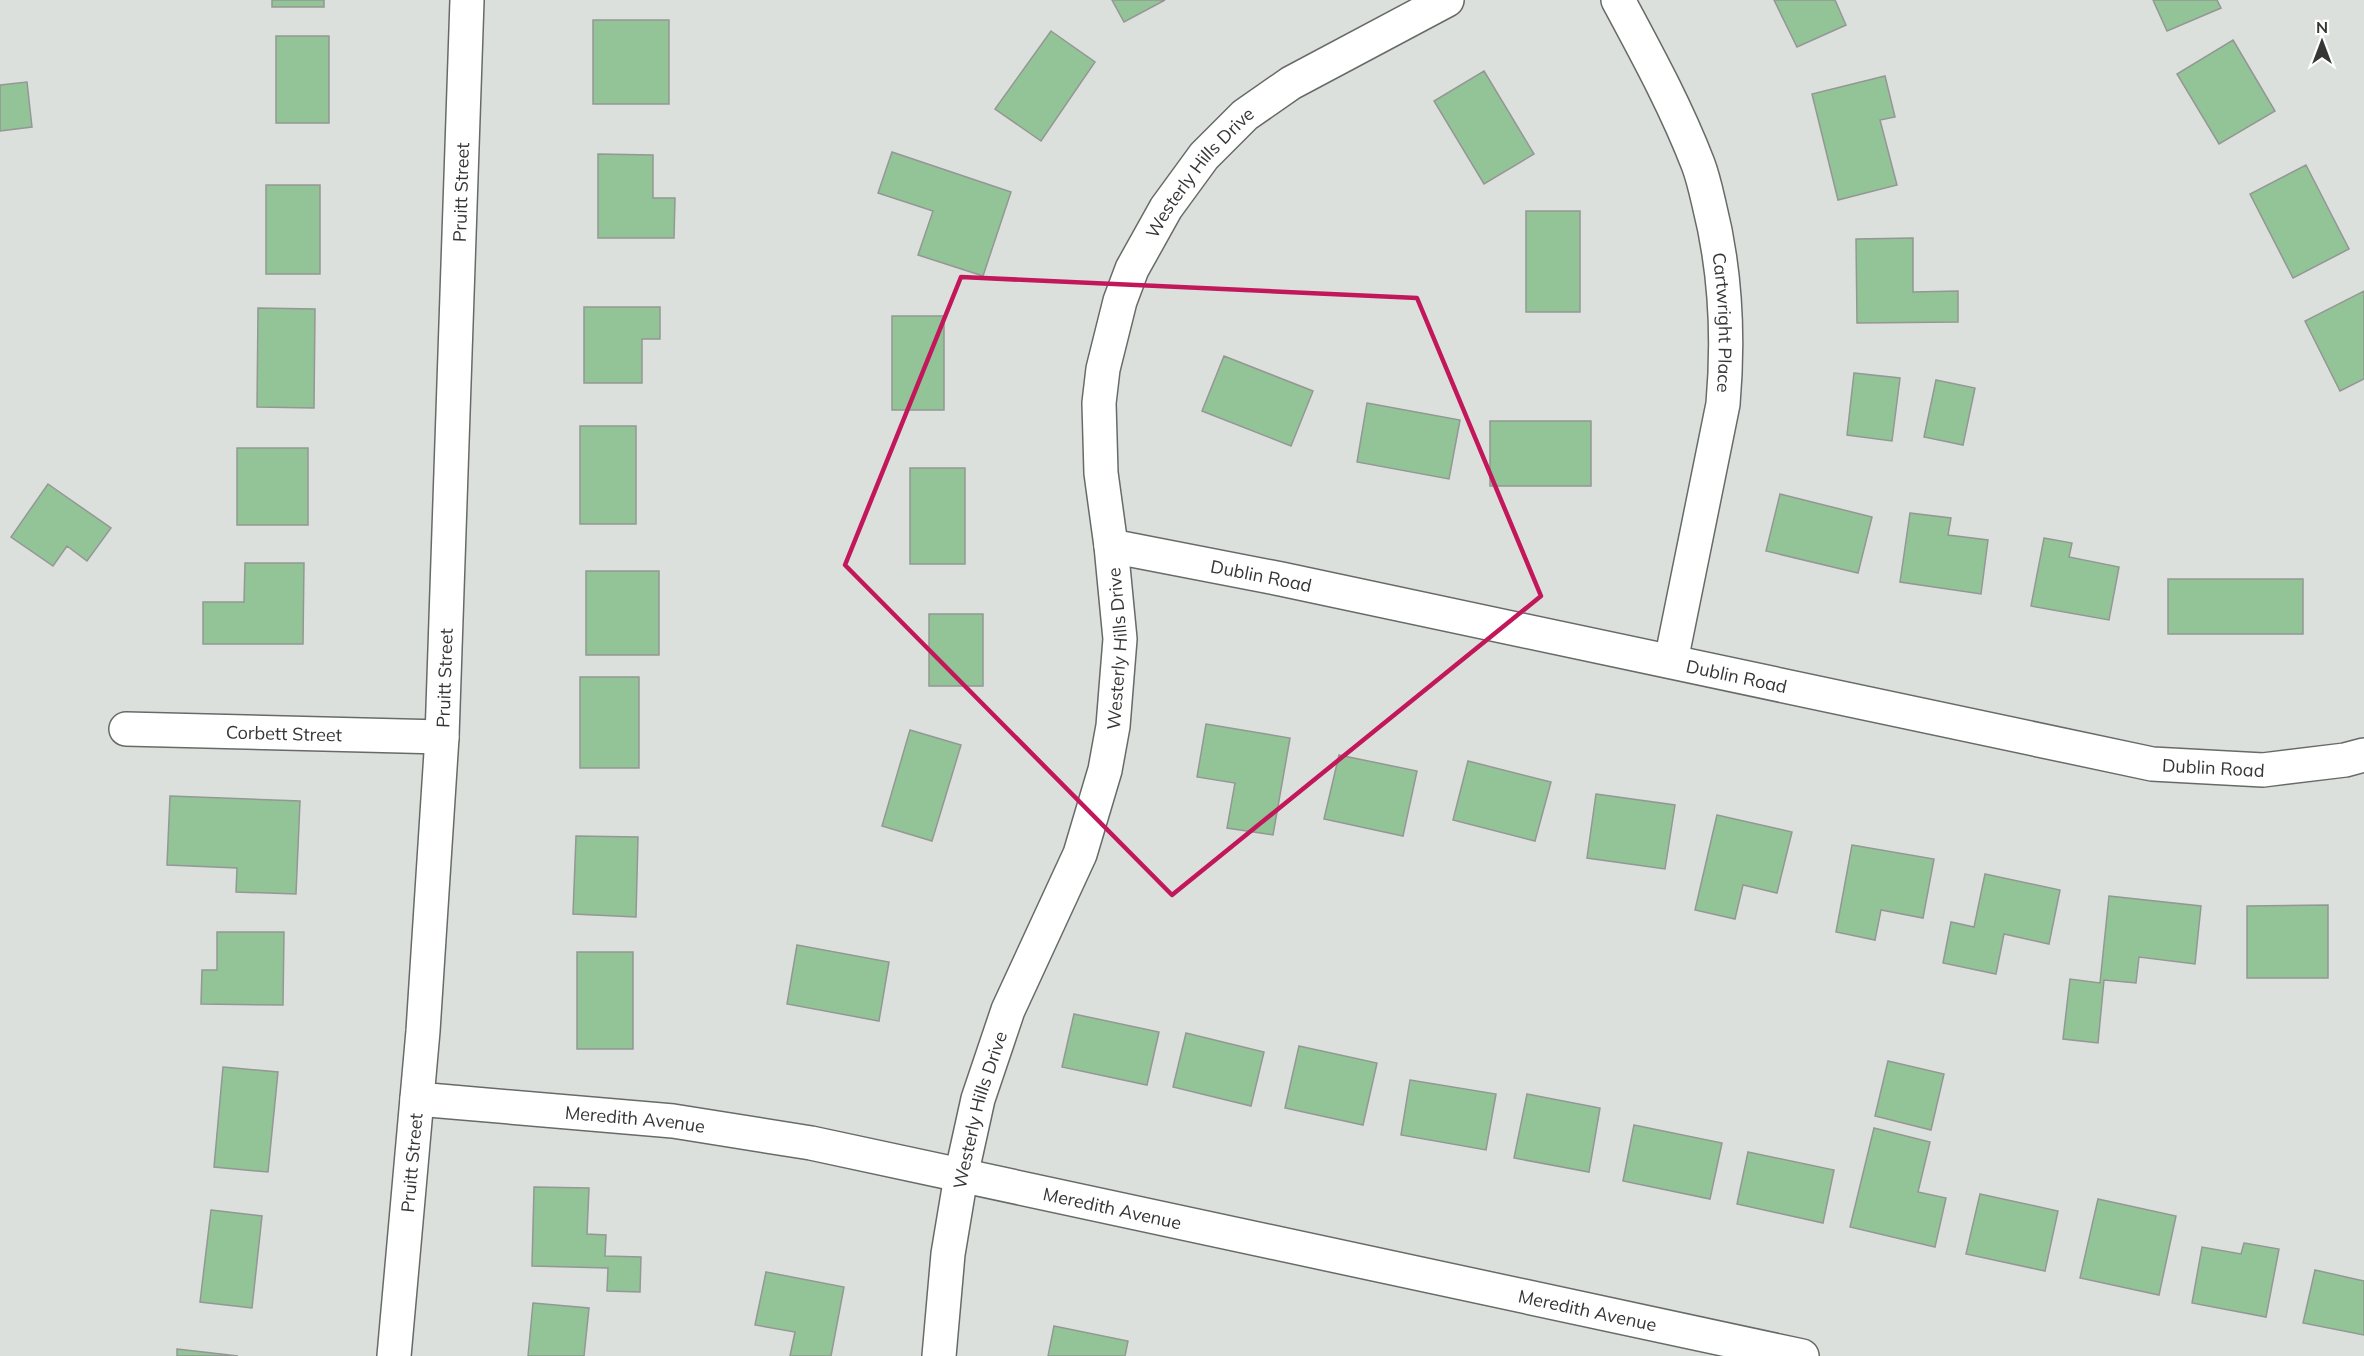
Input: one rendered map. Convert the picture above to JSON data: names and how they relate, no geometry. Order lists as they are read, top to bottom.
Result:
{
  "streets": {
    "street": [
      "Westerly Hills Drive",
      "Pruitt Street",
      "Cartwright Place",
      "Dublin Road",
      "Corbett Street",
      "Meredith Avenue"
    ]
  },
  "crossings": [
    ["Westerly Hills Drive", "Dublin Road"],
    ["Westerly Hills Drive", "Meredith Avenue"],
    ["Pruitt Street", "Corbett Street"],
    ["Pruitt Street", "Meredith Avenue"],
    ["Cartwright Place", "Dublin Road"]
  ],
  "north": "top"
}
